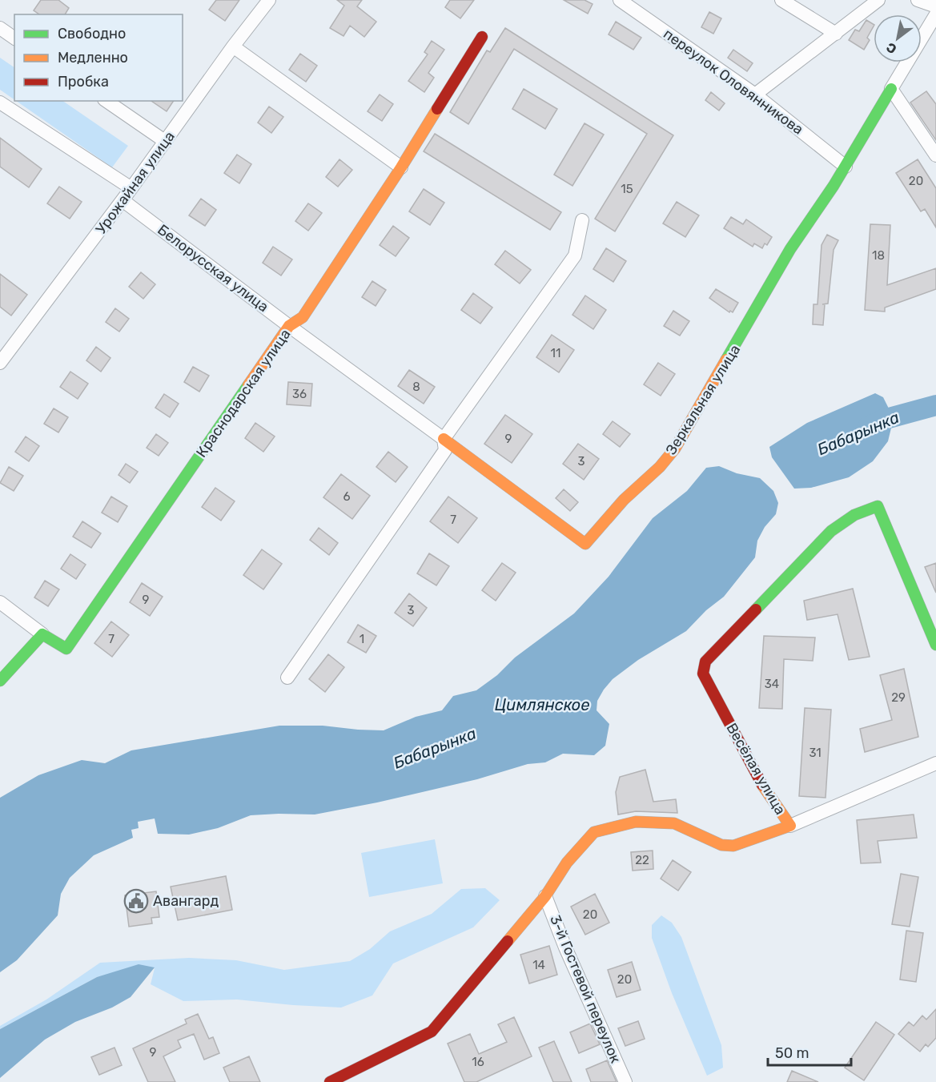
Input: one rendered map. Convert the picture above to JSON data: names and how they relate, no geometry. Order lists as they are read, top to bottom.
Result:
{
  "streets": {
    "street": [
      "переулок Оловянникова",
      "Урожайная улица",
      "Белорусская улица",
      "Краснодарская улица",
      "Зеркальная улица",
      "Весёлая улица",
      "3-й Гостевой переулок"
    ]
  },
  "crossings": [
    ["переулок Оловянникова", "Зеркальная улица"],
    ["Урожайная улица", "Белорусская улица"],
    ["Белорусская улица", "Краснодарская улица"],
    ["Белорусская улица", "Зеркальная улица"],
    ["Весёлая улица", "3-й Гостевой переулок"]
  ],
  "water": ["Бабарынка", "Цимлянское"],
  "places": {
    "public building": ["Авангард"]
  },
  "house_numbers": [
    "20",
    "15",
    "18",
    "11",
    "8",
    "36",
    "9",
    "3",
    "6",
    "7",
    "9",
    "3",
    "7",
    "1",
    "34",
    "29",
    "31",
    "22",
    "20",
    "14",
    "20",
    "9",
    "16"
  ],
  "legend": ["Свободно", "Медленно", "Пробка"],
  "scale_bar": "50 m",
  "north": "bottom left"
}
